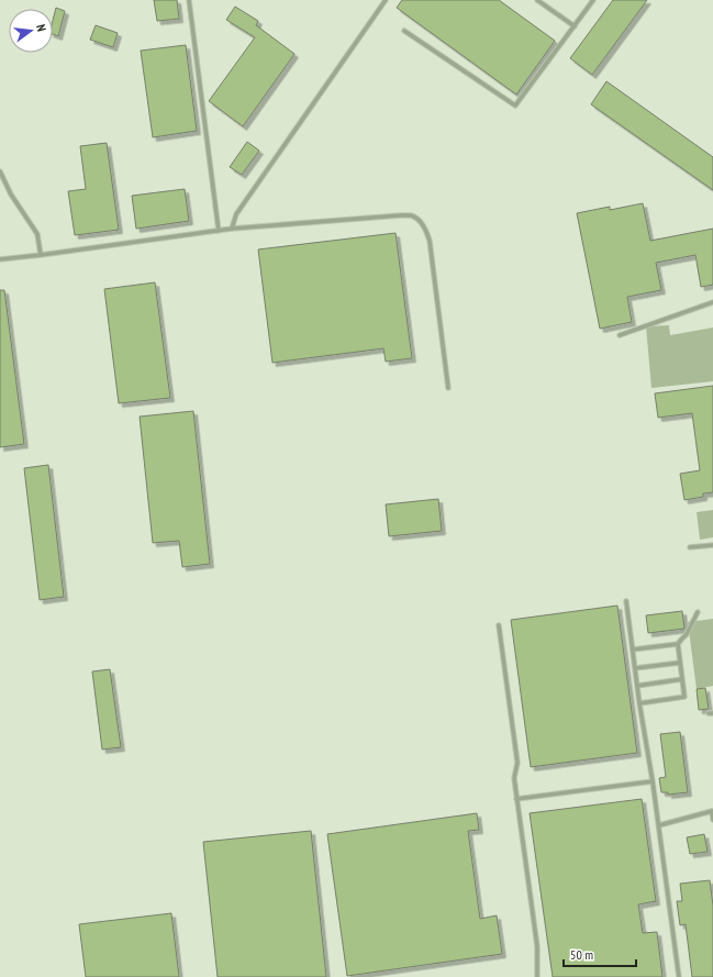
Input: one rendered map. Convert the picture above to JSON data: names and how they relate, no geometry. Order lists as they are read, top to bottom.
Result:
{
  "scale_bar": "50 m",
  "north": "right"
}
